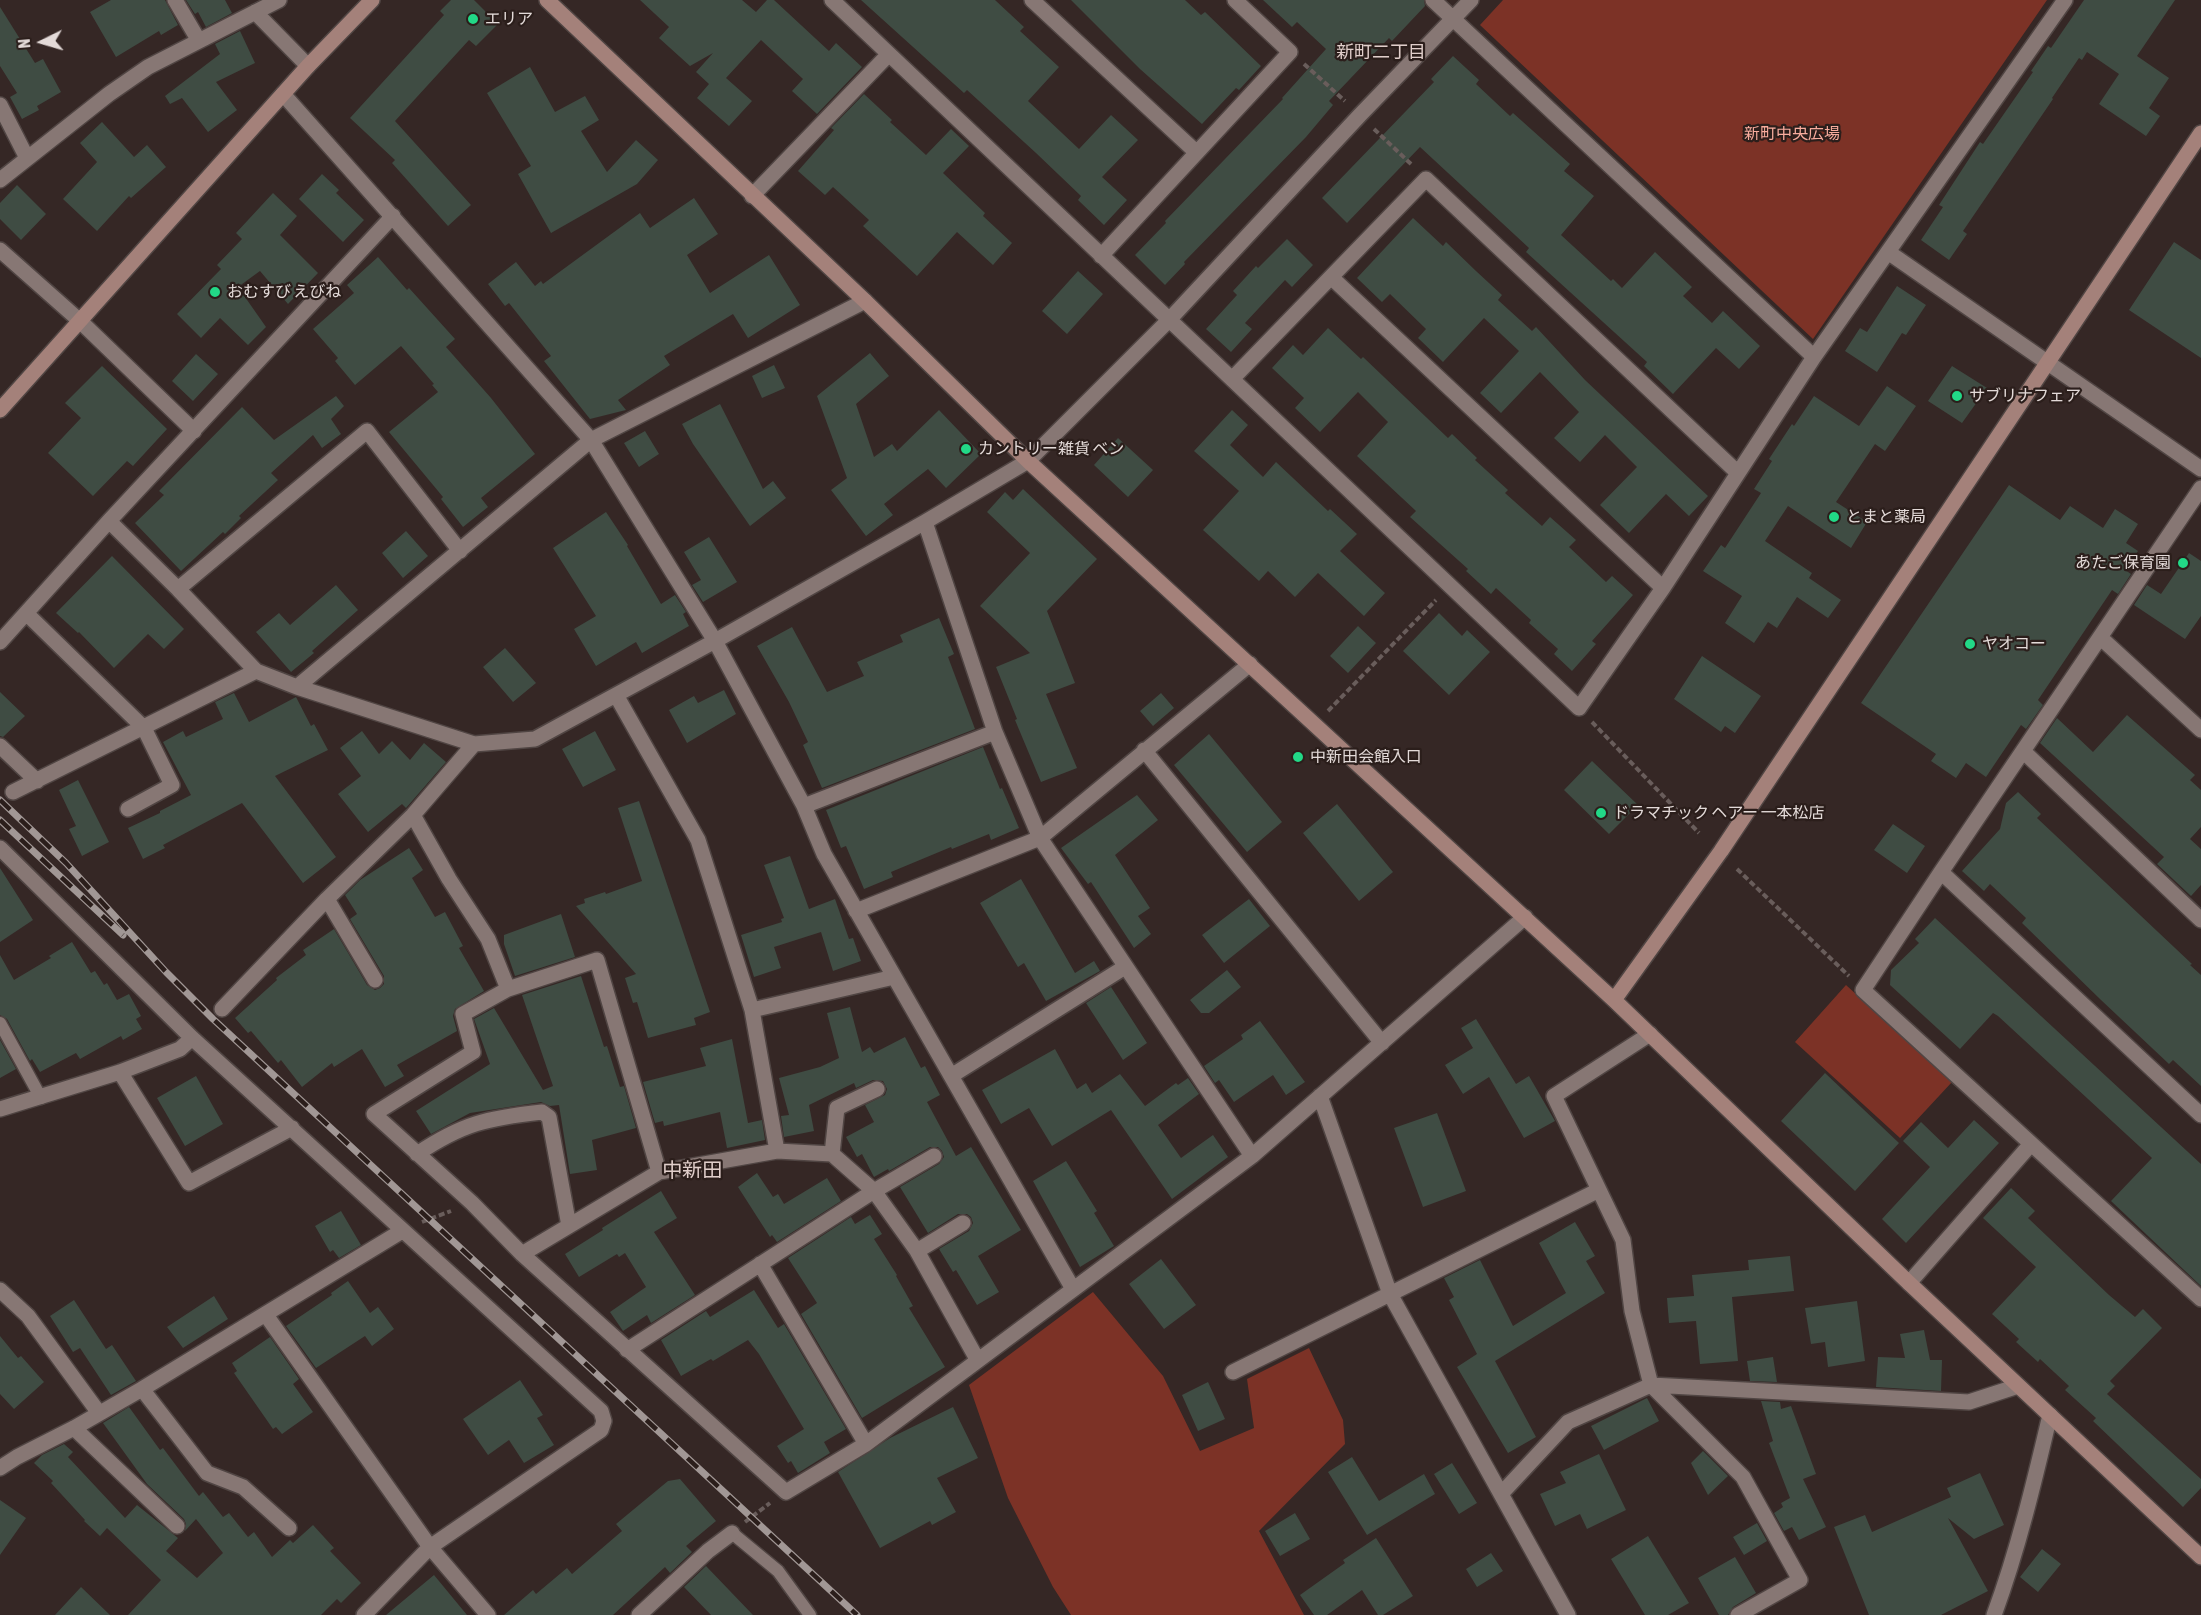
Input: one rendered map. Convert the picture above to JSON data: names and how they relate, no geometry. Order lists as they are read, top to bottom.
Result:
{
  "districts": ["新町二丁目", "中新田"],
  "parks": ["新町中央広場"],
  "places": [
    "エリア",
    "おむすび えびね",
    "サブリナフェア",
    "カントリー雑貨 ベン",
    "とまと薬局",
    "あたご保育園",
    "ヤオコー",
    "中新田会館入口",
    "ドラマチック ヘアー 一本松店"
  ],
  "north": "left"
}
